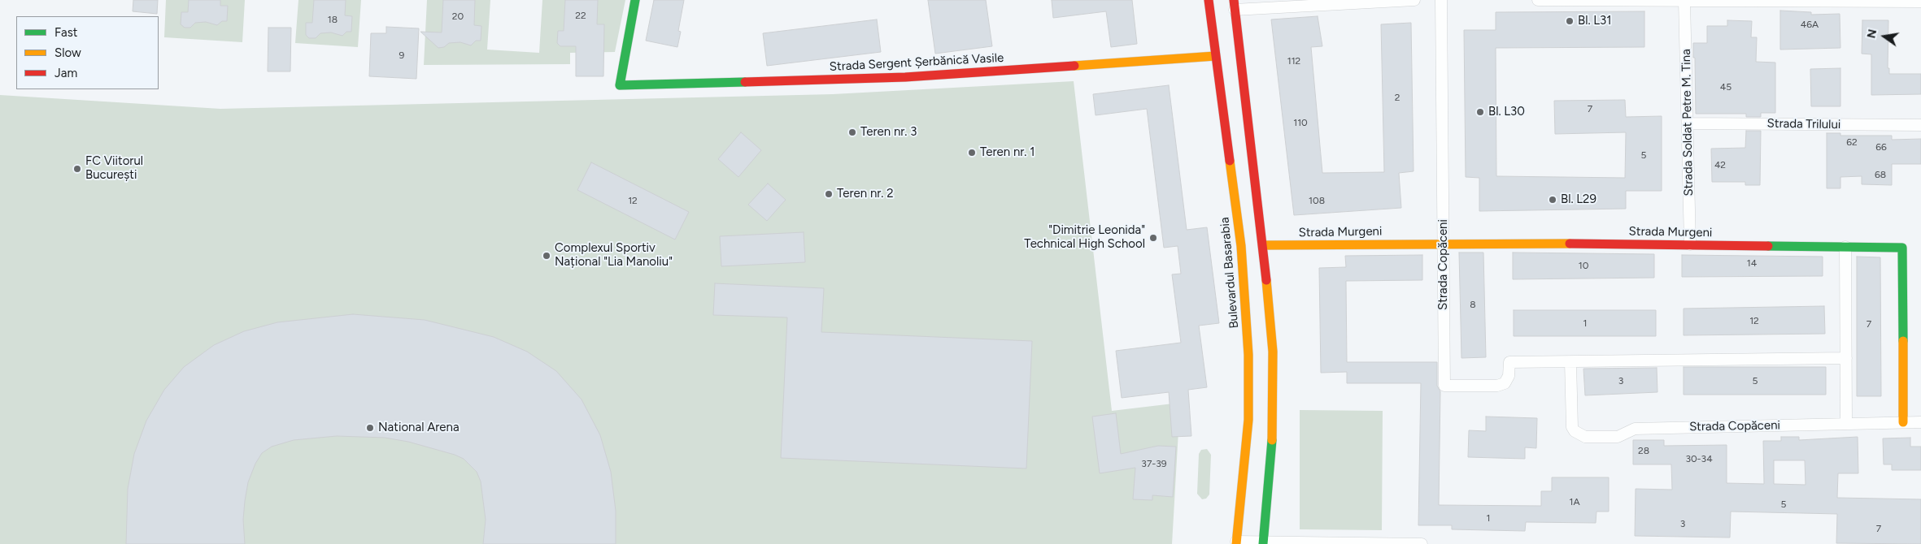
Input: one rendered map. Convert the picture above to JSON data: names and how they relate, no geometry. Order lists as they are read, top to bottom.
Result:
{
  "streets": {
    "street": [
      "Strada Sergent Șerbănică Vasile",
      "Strada Soldat Petre M. Tina",
      "Strada Trilului",
      "Strada Murgeni",
      "Strada Copăceni",
      "Bulevardul Basarabia"
    ]
  },
  "crossings": [
    ["Strada Sergent Șerbănică Vasile", "Bulevardul Basarabia"],
    ["Strada Soldat Petre M. Tina", "Strada Trilului"],
    ["Strada Soldat Petre M. Tina", "Strada Murgeni"],
    ["Strada Murgeni", "Strada Copăceni"]
  ],
  "places": [
    "Bl. L31",
    "Bl. L30",
    "Teren nr. 3",
    "Teren nr. 1",
    "FC Viitorul București",
    "Teren nr. 2",
    "Bl. L29",
    "\"Dimitrie Leonida\" Technical High School",
    "Complexul Sportiv Național \"Lia Manoliu\"",
    "National Arena"
  ],
  "house_numbers": [
    "22",
    "20",
    "18",
    "46A",
    "9",
    "112",
    "45",
    "2",
    "7",
    "110",
    "62",
    "66",
    "5",
    "42",
    "68",
    "12",
    "108",
    "14",
    "10",
    "8",
    "12",
    "1",
    "7",
    "3",
    "5",
    "28",
    "30-34",
    "37-39",
    "1A",
    "5",
    "1",
    "3",
    "7"
  ],
  "legend": ["Fast", "Slow", "Jam"],
  "north": "left"
}
